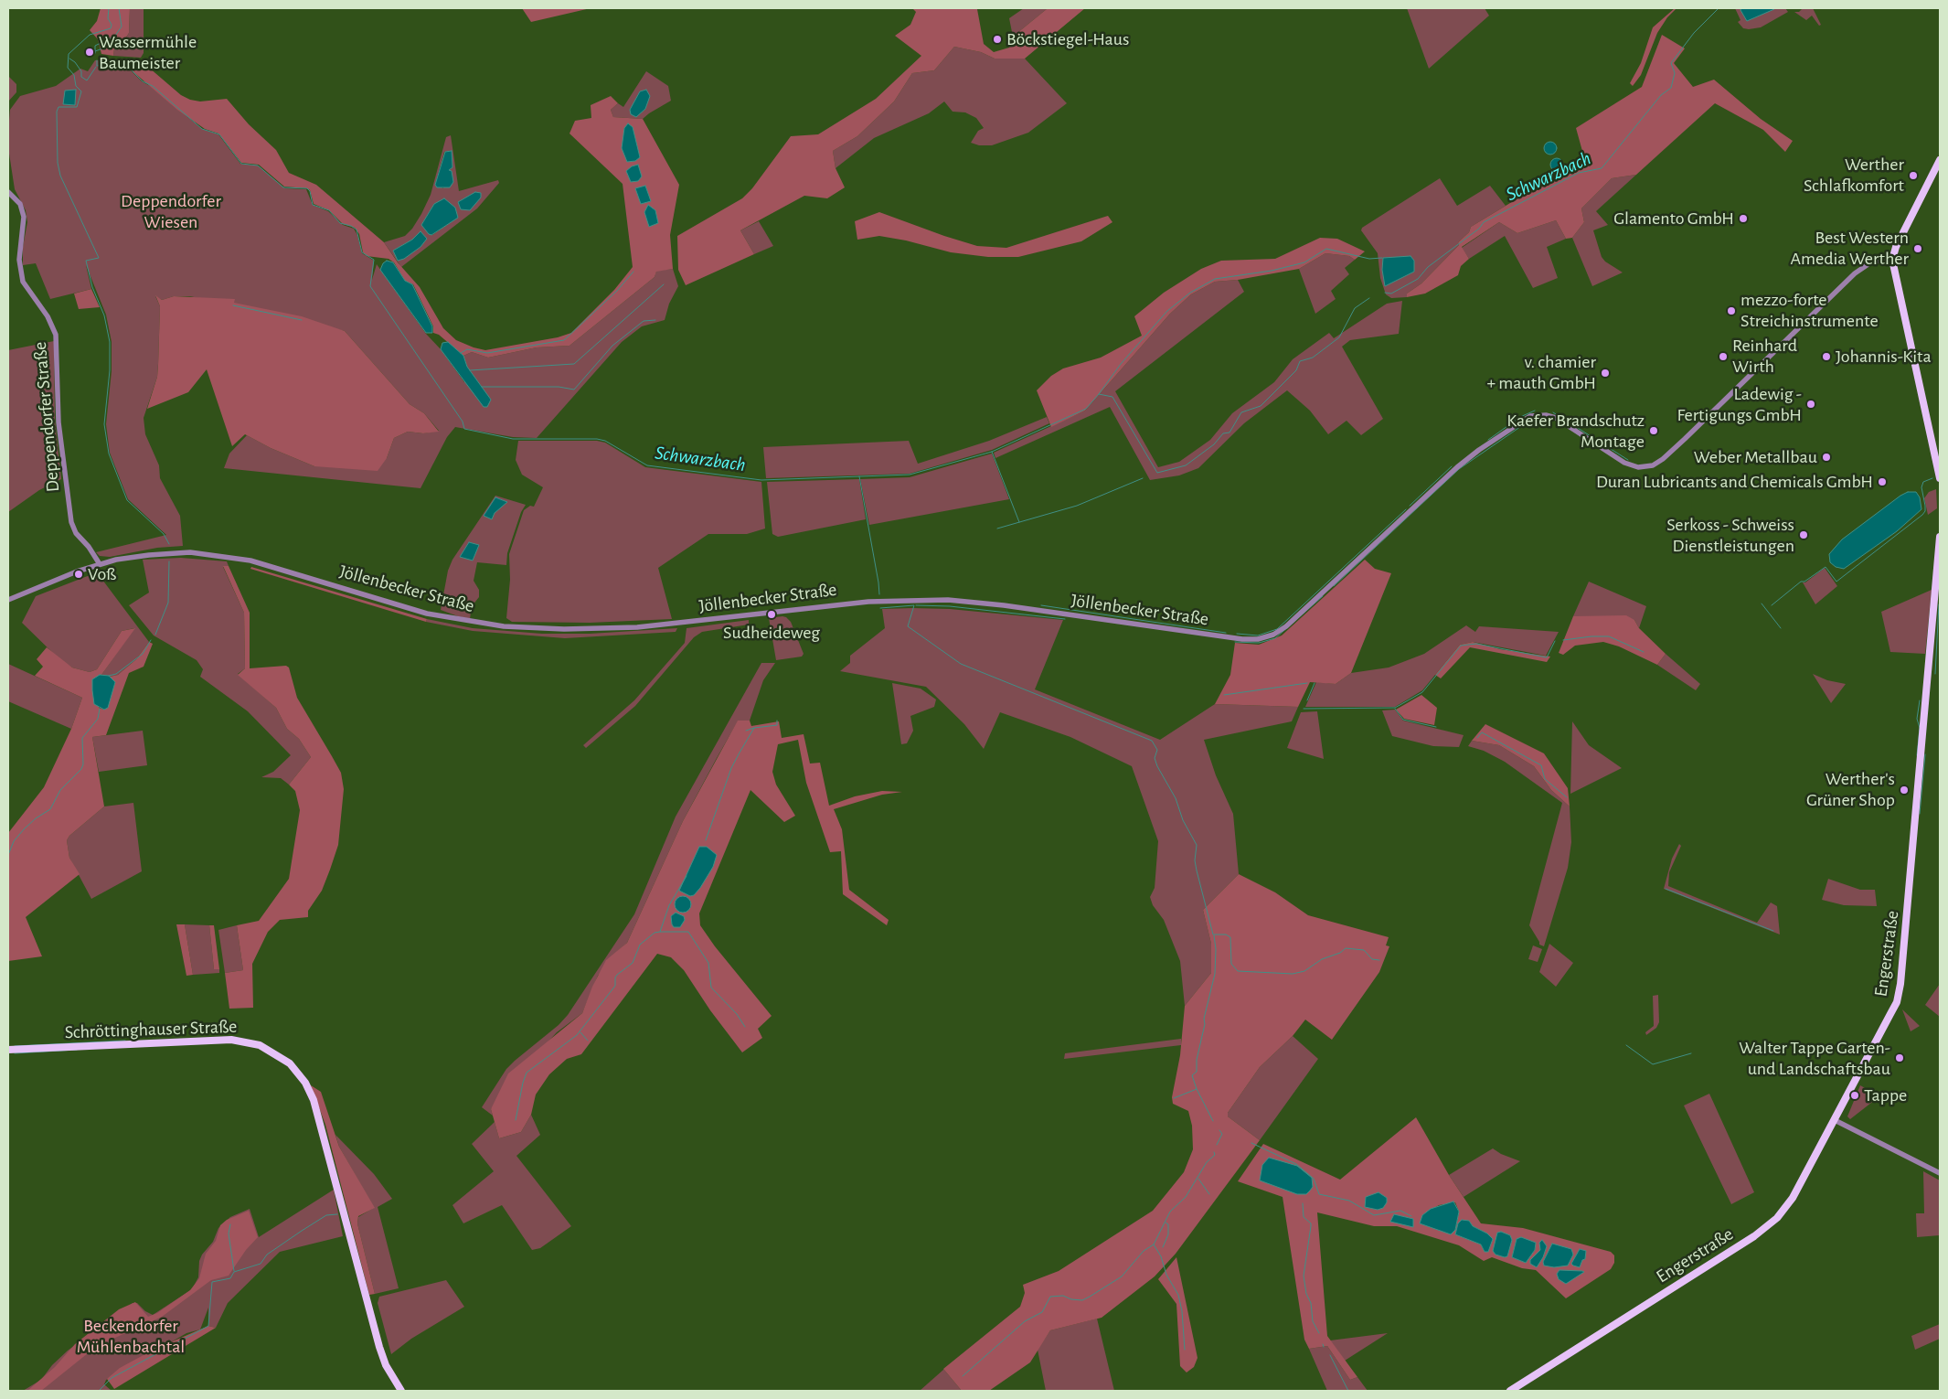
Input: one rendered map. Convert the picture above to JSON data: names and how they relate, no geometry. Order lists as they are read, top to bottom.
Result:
{
  "streets": {
    "main road": ["Engerstraße", "Schröttinghauser Straße"],
    "street": ["Deppendorfer Straße", "Jöllenbecker Straße"]
  },
  "crossings": [
    ["Deppendorfer Straße", "Jöllenbecker Straße"]
  ],
  "water": ["Schwarzbach"],
  "parks": ["Deppendorfer Wiesen", "Beckendorfer Mühlenbachtal"],
  "places": [
    "Böckstiegel-Haus",
    "Wassermühle Baumeister",
    "Werther Schlafkomfort",
    "Glamento GmbH",
    "Best Western Amedia Werther",
    "mezzo-forte Streichinstrumente",
    "Reinhard Wirth",
    "Johannis-Kita",
    "v. chamier + mauth GmbH",
    "Ladewig - Fertigungs GmbH",
    "Kaefer Brandschutz Montage",
    "Weber Metallbau",
    "Duran Lubricants and Chemicals GmbH",
    "Serkoss - Schweiss Dienstleistungen",
    "Voß",
    "Sudheideweg",
    "Werther's Grüner Shop",
    "Walter Tappe Garten- und Landschaftsbau",
    "Tappe"
  ]
}
